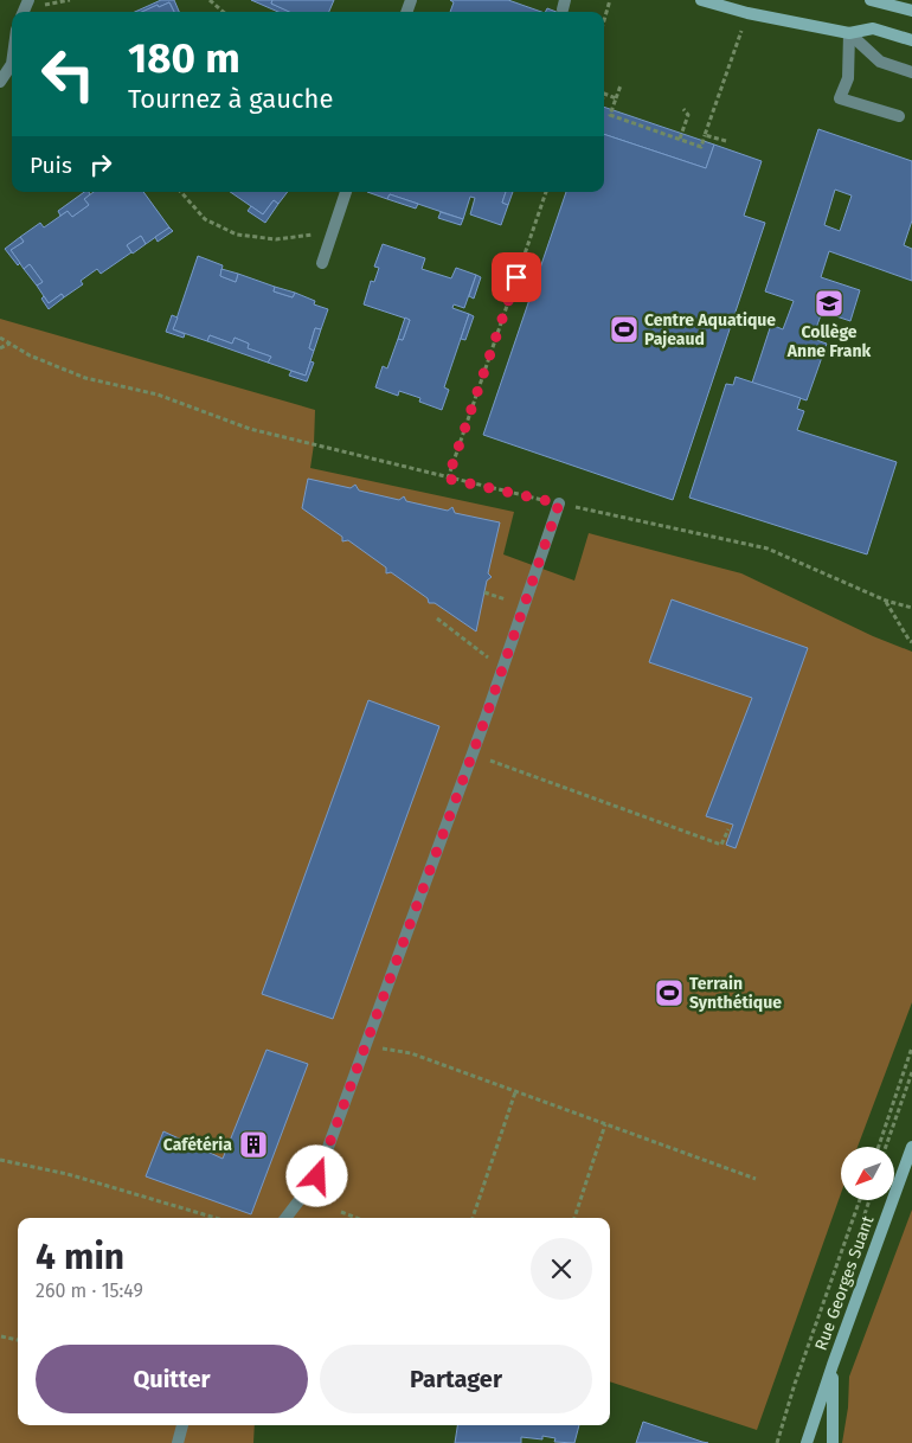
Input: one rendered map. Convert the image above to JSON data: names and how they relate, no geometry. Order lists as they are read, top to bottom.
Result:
{
  "streets": {
    "main road": ["Rue Georges Suant"]
  },
  "places": {
    "school or university": ["Collège Anne Frank"],
    "sports": ["Centre Aquatique Pajeaud", "Terrain Synthétique"],
    "building": ["Cafétéria"]
  },
  "north": "bottom left",
  "page": {
    "turn": ["180 m", "Tournez à gauche"],
    "then": "Puis",
    "heading": ["4 min", "260 m · 15:49"],
    "buttons": ["Quitter", "Partager"]
  }
}
